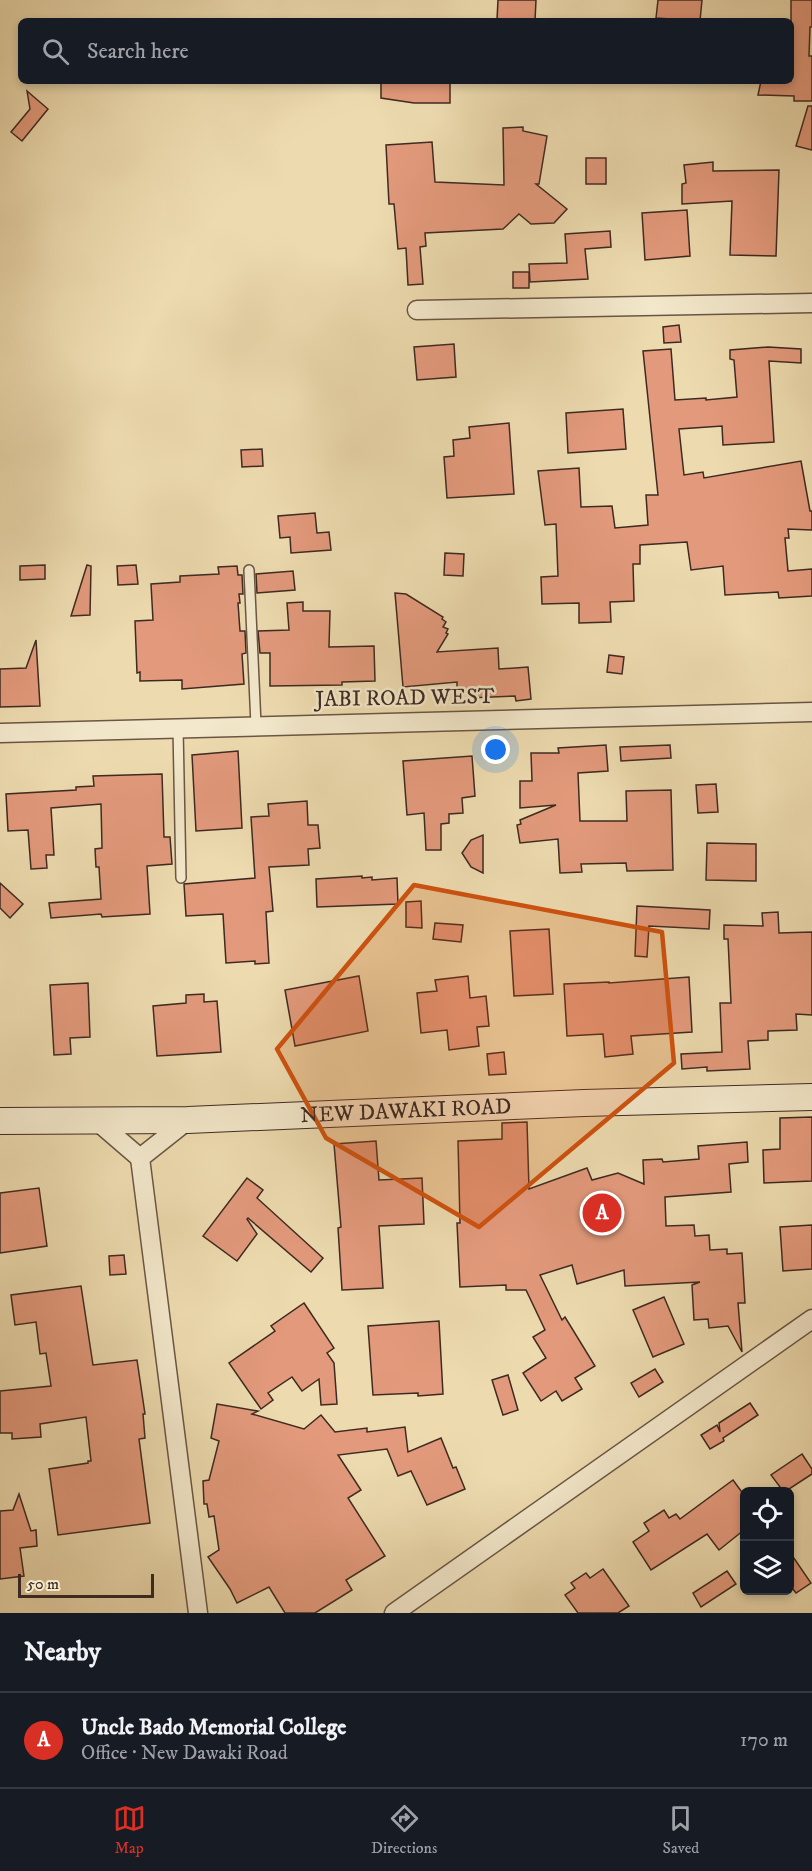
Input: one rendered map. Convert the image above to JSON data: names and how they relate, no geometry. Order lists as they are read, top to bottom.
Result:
{
  "streets": {
    "street": ["JABI ROAD WEST", "NEW DAWAKI ROAD"]
  },
  "scale_bar": "50 m",
  "page": {
    "search": "Search here",
    "pins": "A",
    "scale": "50 m",
    "heading": "Nearby",
    "list": [
      {
        "mark": "A",
        "name": "Uncle Bado Memorial College",
        "note": "Office · New Dawaki Road",
        "value": "170 m"
      }
    ],
    "nav": ["Map", "Directions", "Saved"]
  }
}
